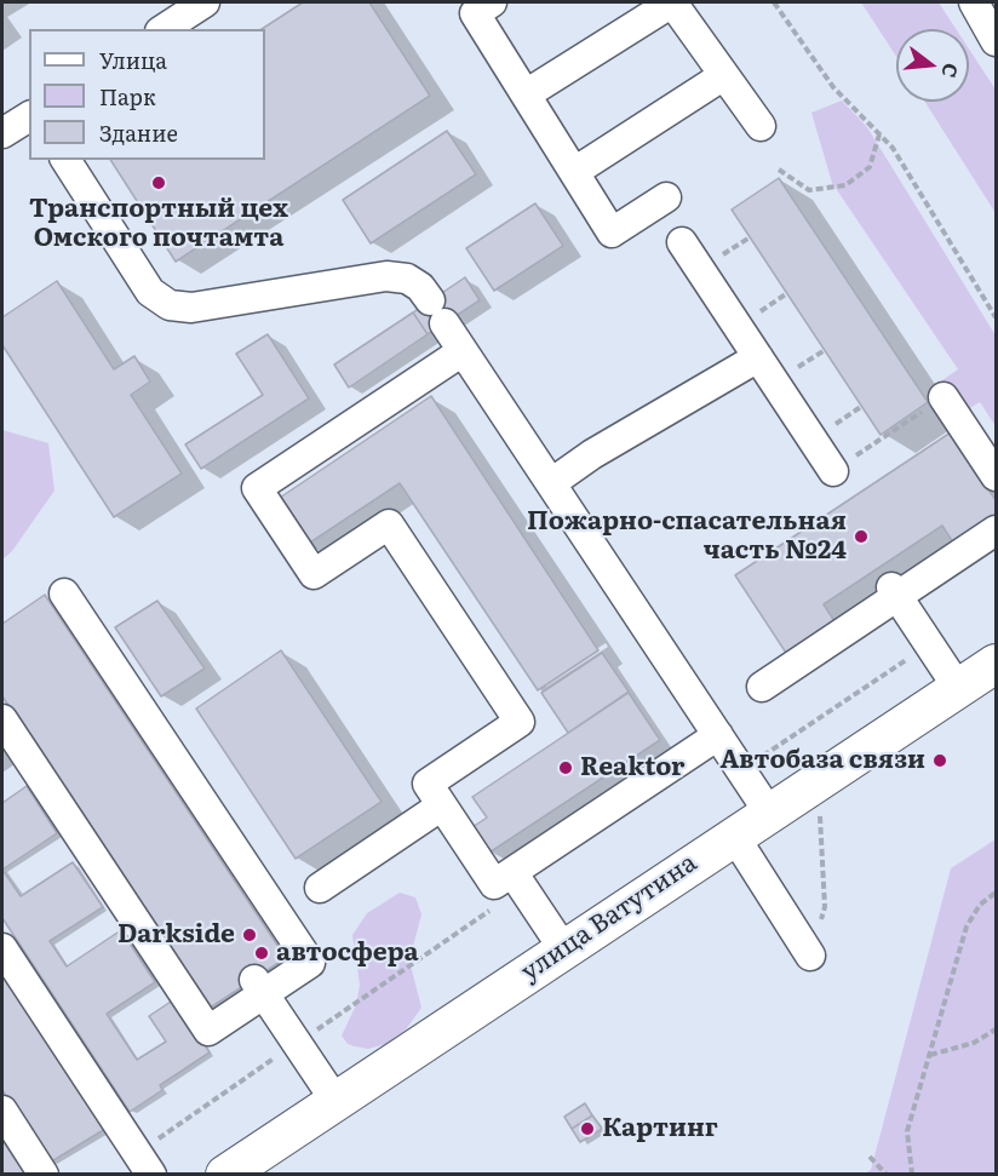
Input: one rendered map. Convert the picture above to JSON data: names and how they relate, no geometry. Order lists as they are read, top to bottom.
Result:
{
  "streets": {
    "main road": ["улица Ватутина"]
  },
  "places": [
    "Транспортный цех Омского почтамта",
    "Пожарно-спасательная часть №24",
    "Автобаза связи",
    "Reaktor",
    "Darkside",
    "автосфера",
    "Картинг"
  ],
  "legend": ["Улица", "Парк", "Здание"],
  "north": "right"
}
